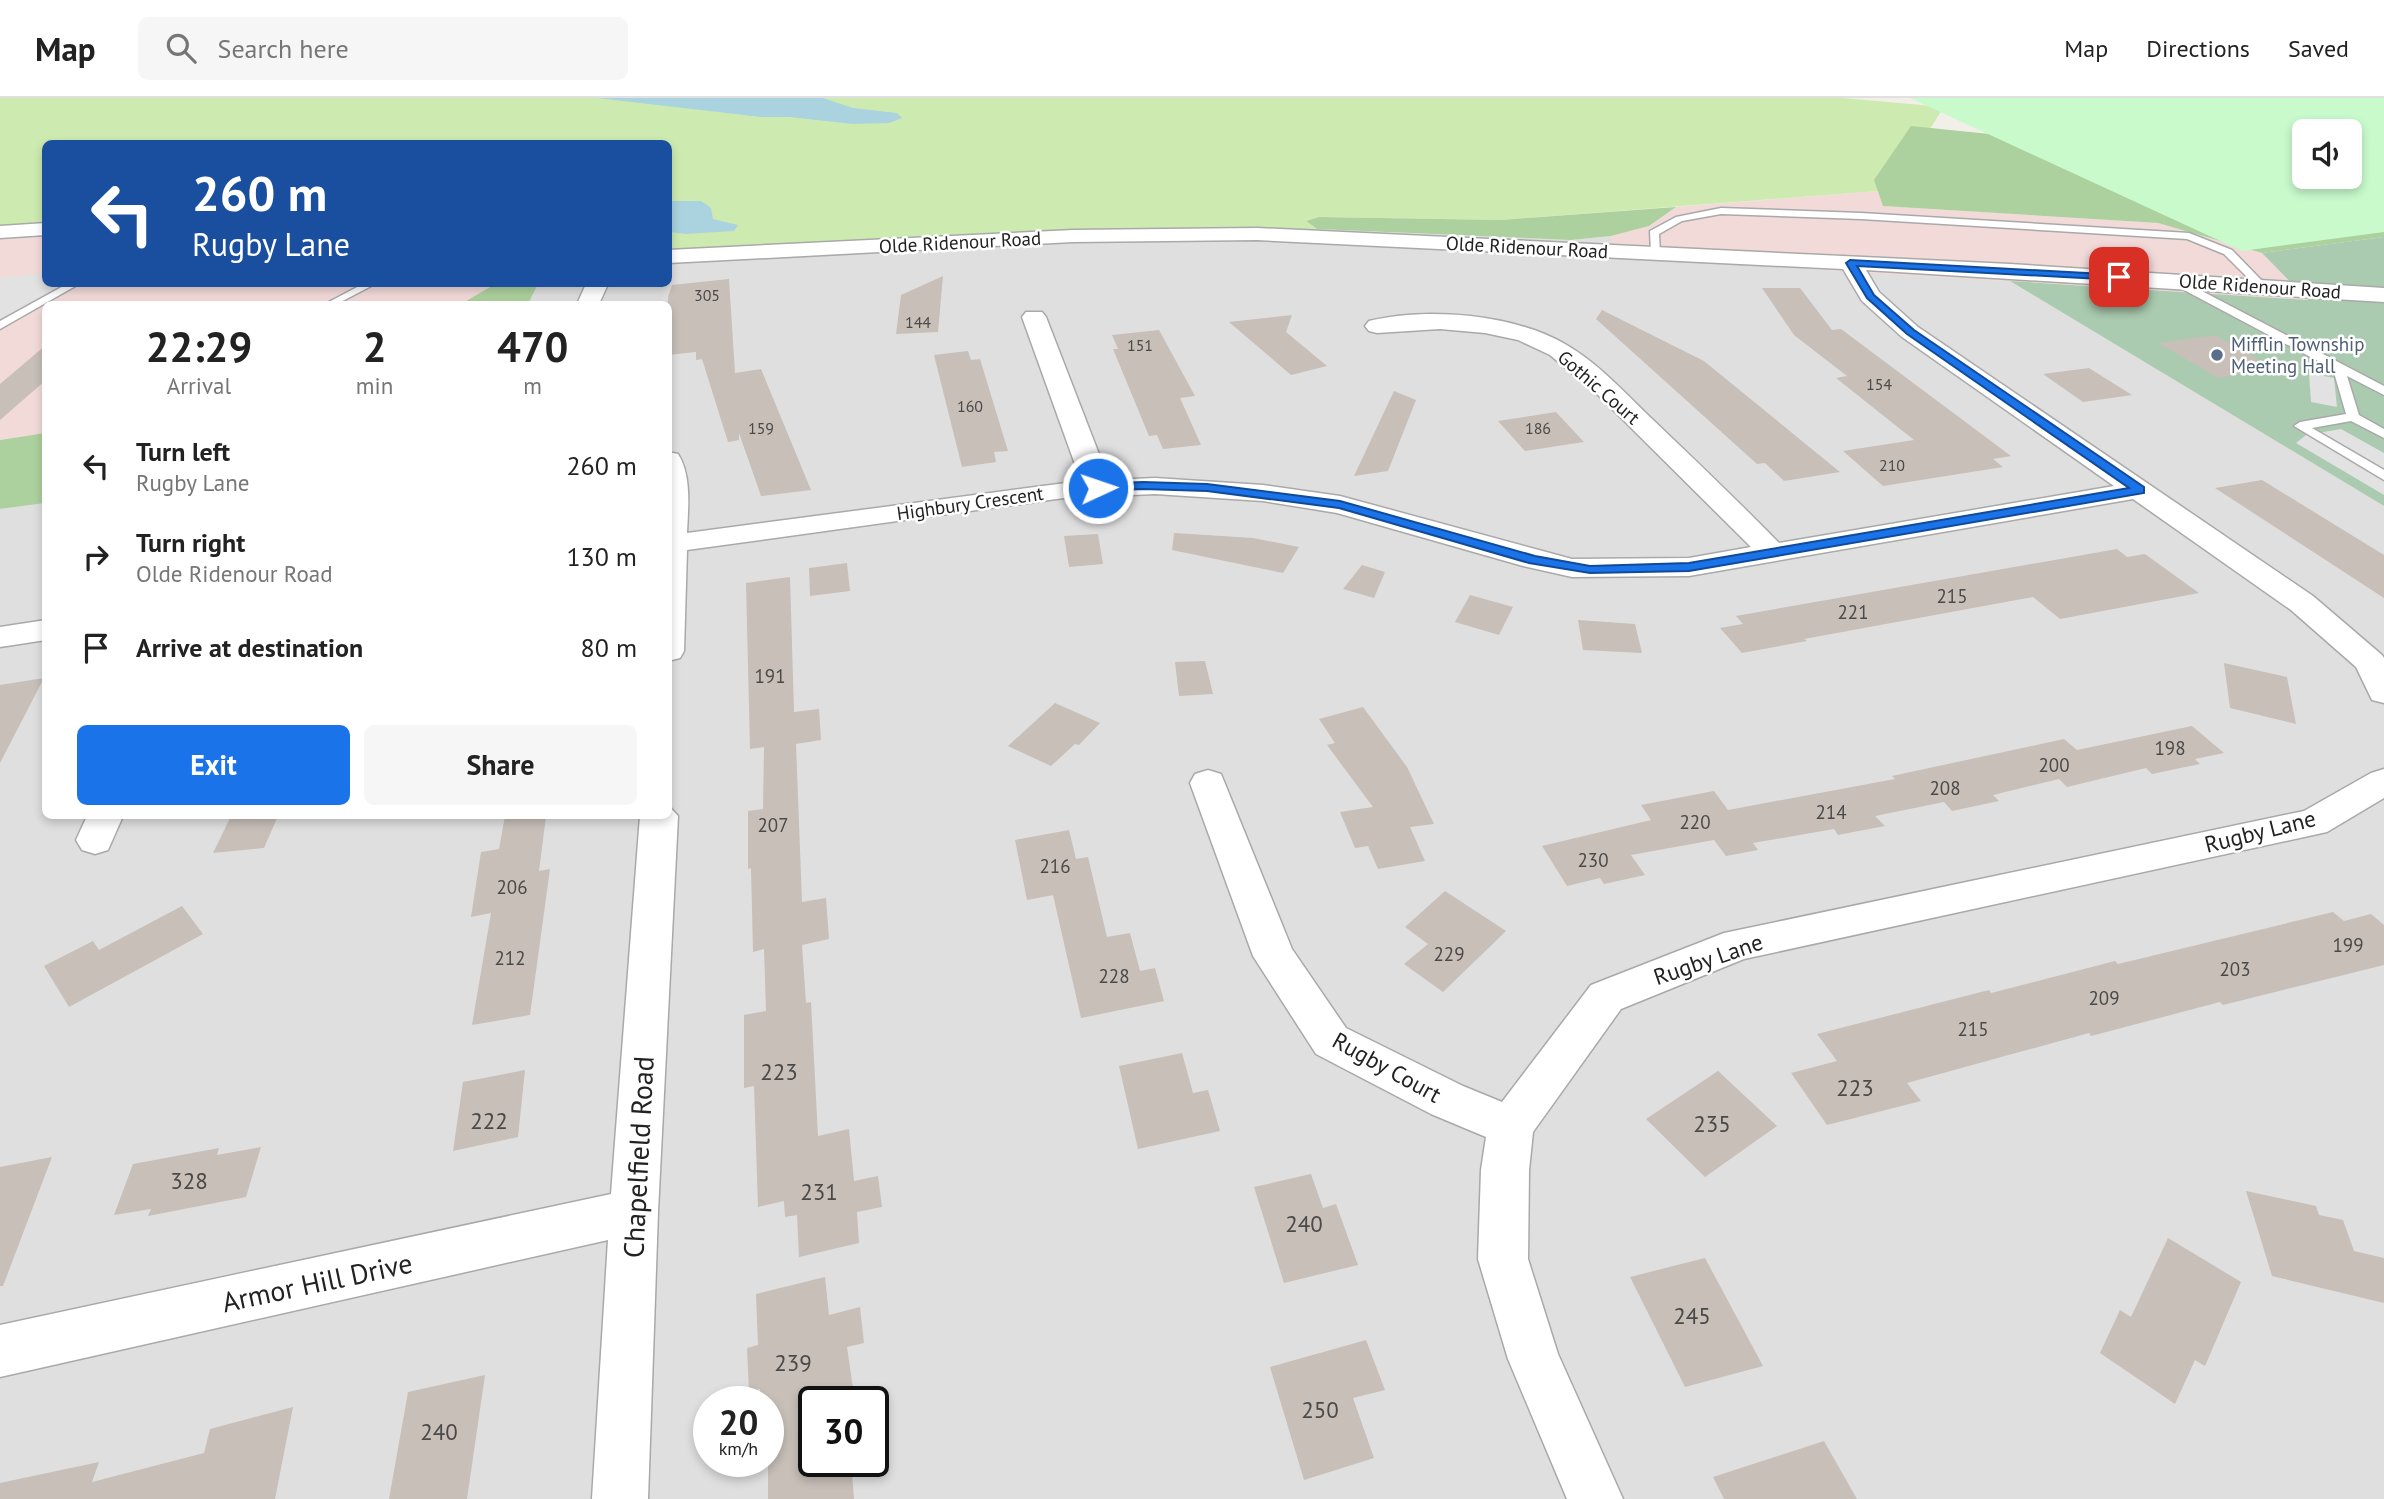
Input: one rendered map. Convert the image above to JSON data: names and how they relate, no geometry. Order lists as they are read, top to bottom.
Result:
{
  "streets": {
    "street": [
      "Olde Ridenour Road",
      "Gothic Court",
      "Highbury Crescent",
      "Rugby Lane",
      "Rugby Court",
      "Chapelfield Road",
      "Armor Hill Drive"
    ]
  },
  "crossings": [
    ["Gothic Court", "Highbury Crescent"],
    ["Rugby Lane", "Rugby Court"],
    ["Chapelfield Road", "Armor Hill Drive"]
  ],
  "places": ["Mifflin Township Meeting Hall"],
  "house_numbers": [
    "305",
    "144",
    "151",
    "154",
    "160",
    "159",
    "186",
    "210",
    "215",
    "221",
    "191",
    "198",
    "200",
    "208",
    "214",
    "220",
    "207",
    "230",
    "216",
    "206",
    "199",
    "229",
    "212",
    "203",
    "228",
    "209",
    "215",
    "223",
    "223",
    "222",
    "235",
    "328",
    "231",
    "240",
    "245",
    "239",
    "250",
    "240"
  ],
  "page": {
    "header": "Map",
    "search": "Search here",
    "nav": ["Map", "Directions", "Saved"],
    "turn": ["260 m", "Rugby Lane"],
    "eta": [
      "22:29",
      "Arrival",
      "2",
      "min",
      "470",
      "m"
    ],
    "list": [
      {
        "name": "Turn left",
        "note": "Rugby Lane",
        "value": "260 m"
      },
      {
        "name": "Turn right",
        "note": "Olde Ridenour Road",
        "value": "130 m"
      },
      {
        "name": "Arrive at destination",
        "value": "80 m"
      }
    ],
    "buttons": ["Exit", "Share"],
    "speed": "20 km/h",
    "limit": "30"
  }
}
